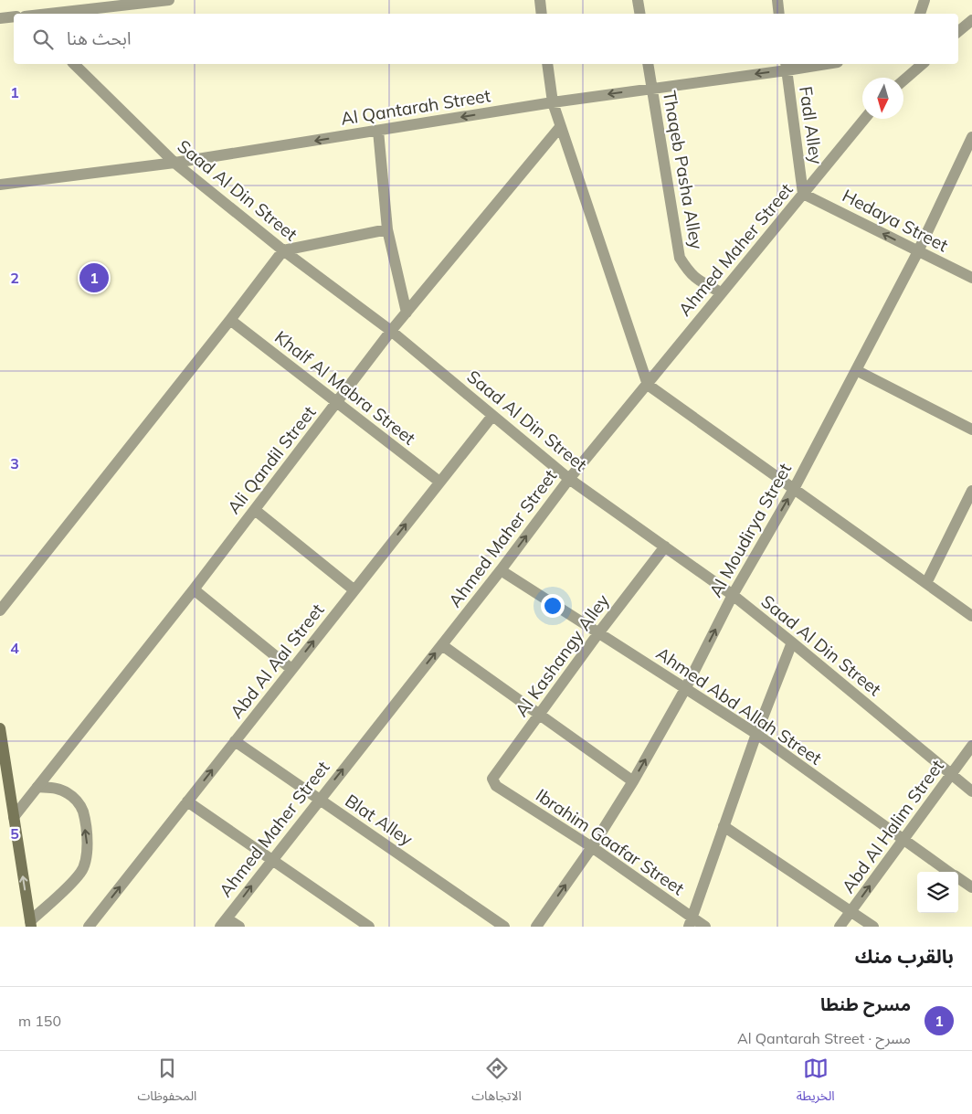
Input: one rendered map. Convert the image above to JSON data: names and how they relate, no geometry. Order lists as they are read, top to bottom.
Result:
{
  "streets": {
    "street": [
      "Al Qantarah Street",
      "Fadl Alley",
      "Thaqeb Pasha Alley",
      "Saad Al Din Street",
      "Hedaya Street",
      "Ahmed Maher Street",
      "Khalf Al Mabra Street",
      "Ali Qandil Street",
      "Al Moudirya Street",
      "Al Kashangy Alley",
      "Abd Al Aal Street",
      "Ahmed Abd Allah Street",
      "Blat Alley",
      "Abd Al Halim Street",
      "Ibrahim Gaafar Street"
    ]
  },
  "crossings": [
    ["Al Qantarah Street", "Fadl Alley"],
    ["Al Qantarah Street", "Thaqeb Pasha Alley"],
    ["Al Qantarah Street", "Saad Al Din Street"],
    ["Fadl Alley", "Hedaya Street"],
    ["Fadl Alley", "Ahmed Maher Street"],
    ["Thaqeb Pasha Alley", "Ahmed Maher Street"],
    ["Saad Al Din Street", "Ahmed Maher Street"],
    ["Saad Al Din Street", "Ali Qandil Street"],
    ["Saad Al Din Street", "Al Moudirya Street"],
    ["Saad Al Din Street", "Al Kashangy Alley"],
    ["Saad Al Din Street", "Abd Al Aal Street"],
    ["Saad Al Din Street", "Abd Al Halim Street"],
    ["Hedaya Street", "Ahmed Maher Street"],
    ["Hedaya Street", "Al Moudirya Street"],
    ["Ahmed Maher Street", "Ahmed Abd Allah Street"],
    ["Ahmed Maher Street", "Blat Alley"],
    ["Khalf Al Mabra Street", "Ali Qandil Street"],
    ["Khalf Al Mabra Street", "Abd Al Aal Street"],
    ["Al Moudirya Street", "Ahmed Abd Allah Street"],
    ["Al Moudirya Street", "Ibrahim Gaafar Street"],
    ["Al Kashangy Alley", "Ahmed Abd Allah Street"],
    ["Al Kashangy Alley", "Ibrahim Gaafar Street"],
    ["Abd Al Aal Street", "Blat Alley"],
    ["Ahmed Abd Allah Street", "Abd Al Halim Street"]
  ],
  "one_way": [
    "Al Qantarah Street",
    "Hedaya Street",
    "Ahmed Maher Street",
    "Abd Al Aal Street",
    "Abd Al Halim Street"
  ],
  "north": "bottom",
  "page": {
    "search": "ابحث هنا",
    "pins": "1",
    "heading": "بالقرب منك",
    "list": [
      {
        "mark": "1",
        "name": "مسرح طنطا",
        "note": "مسرح · Al Qantarah Street",
        "value": "150 m"
      }
    ],
    "nav": ["الخريطة", "الاتجاهات", "المحفوظات"]
  },
  "grid": {
    "rows": [
      "1",
      "2",
      "3",
      "4",
      "5"
    ]
  }
}
